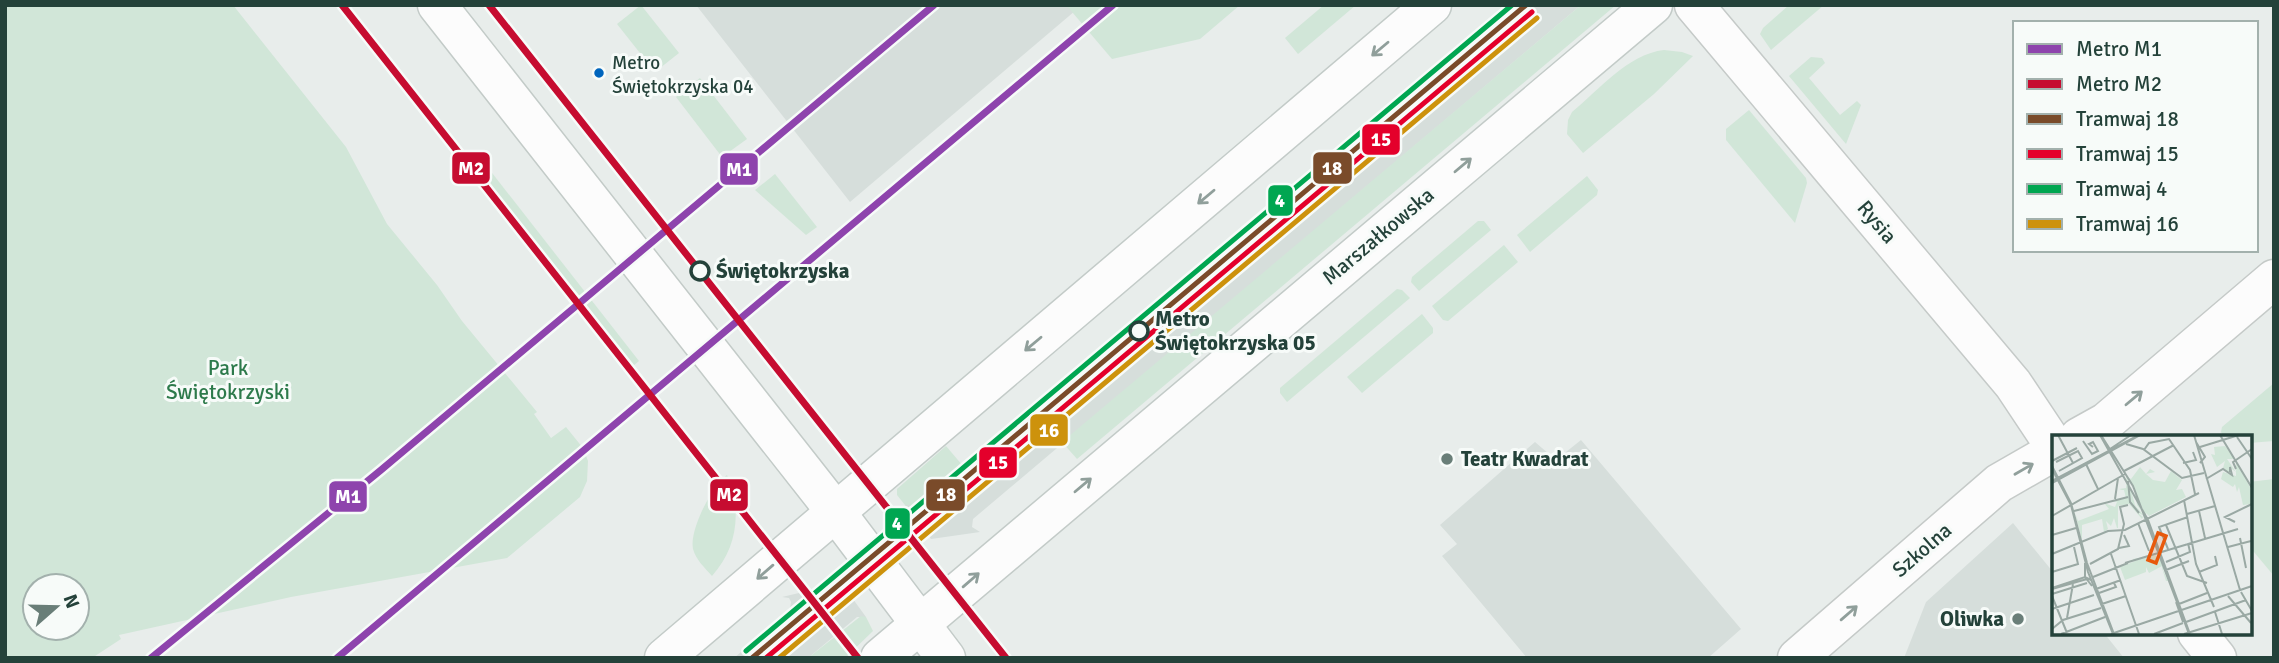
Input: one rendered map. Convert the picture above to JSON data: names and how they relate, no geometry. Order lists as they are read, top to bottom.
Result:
{
  "streets": {
    "street": ["Rysia", "Marszałkowska", "Szkolna"]
  },
  "one_way": ["Szkolna"],
  "parks": ["Park Świętokrzyski"],
  "places": [
    "Metro Świętokrzyska 04",
    "Świętokrzyska",
    "Metro Świętokrzyska 05",
    "Teatr Kwadrat",
    "Oliwka"
  ],
  "lines": [
    "metro line M1",
    "metro line M2",
    "tram line 18",
    "tram line 4",
    "tram line 15",
    "tram line 16"
  ],
  "legend": [
    "Metro M1",
    "Metro M2",
    "Tramwaj 18",
    "Tramwaj 15",
    "Tramwaj 4",
    "Tramwaj 16"
  ],
  "north": "right"
}
